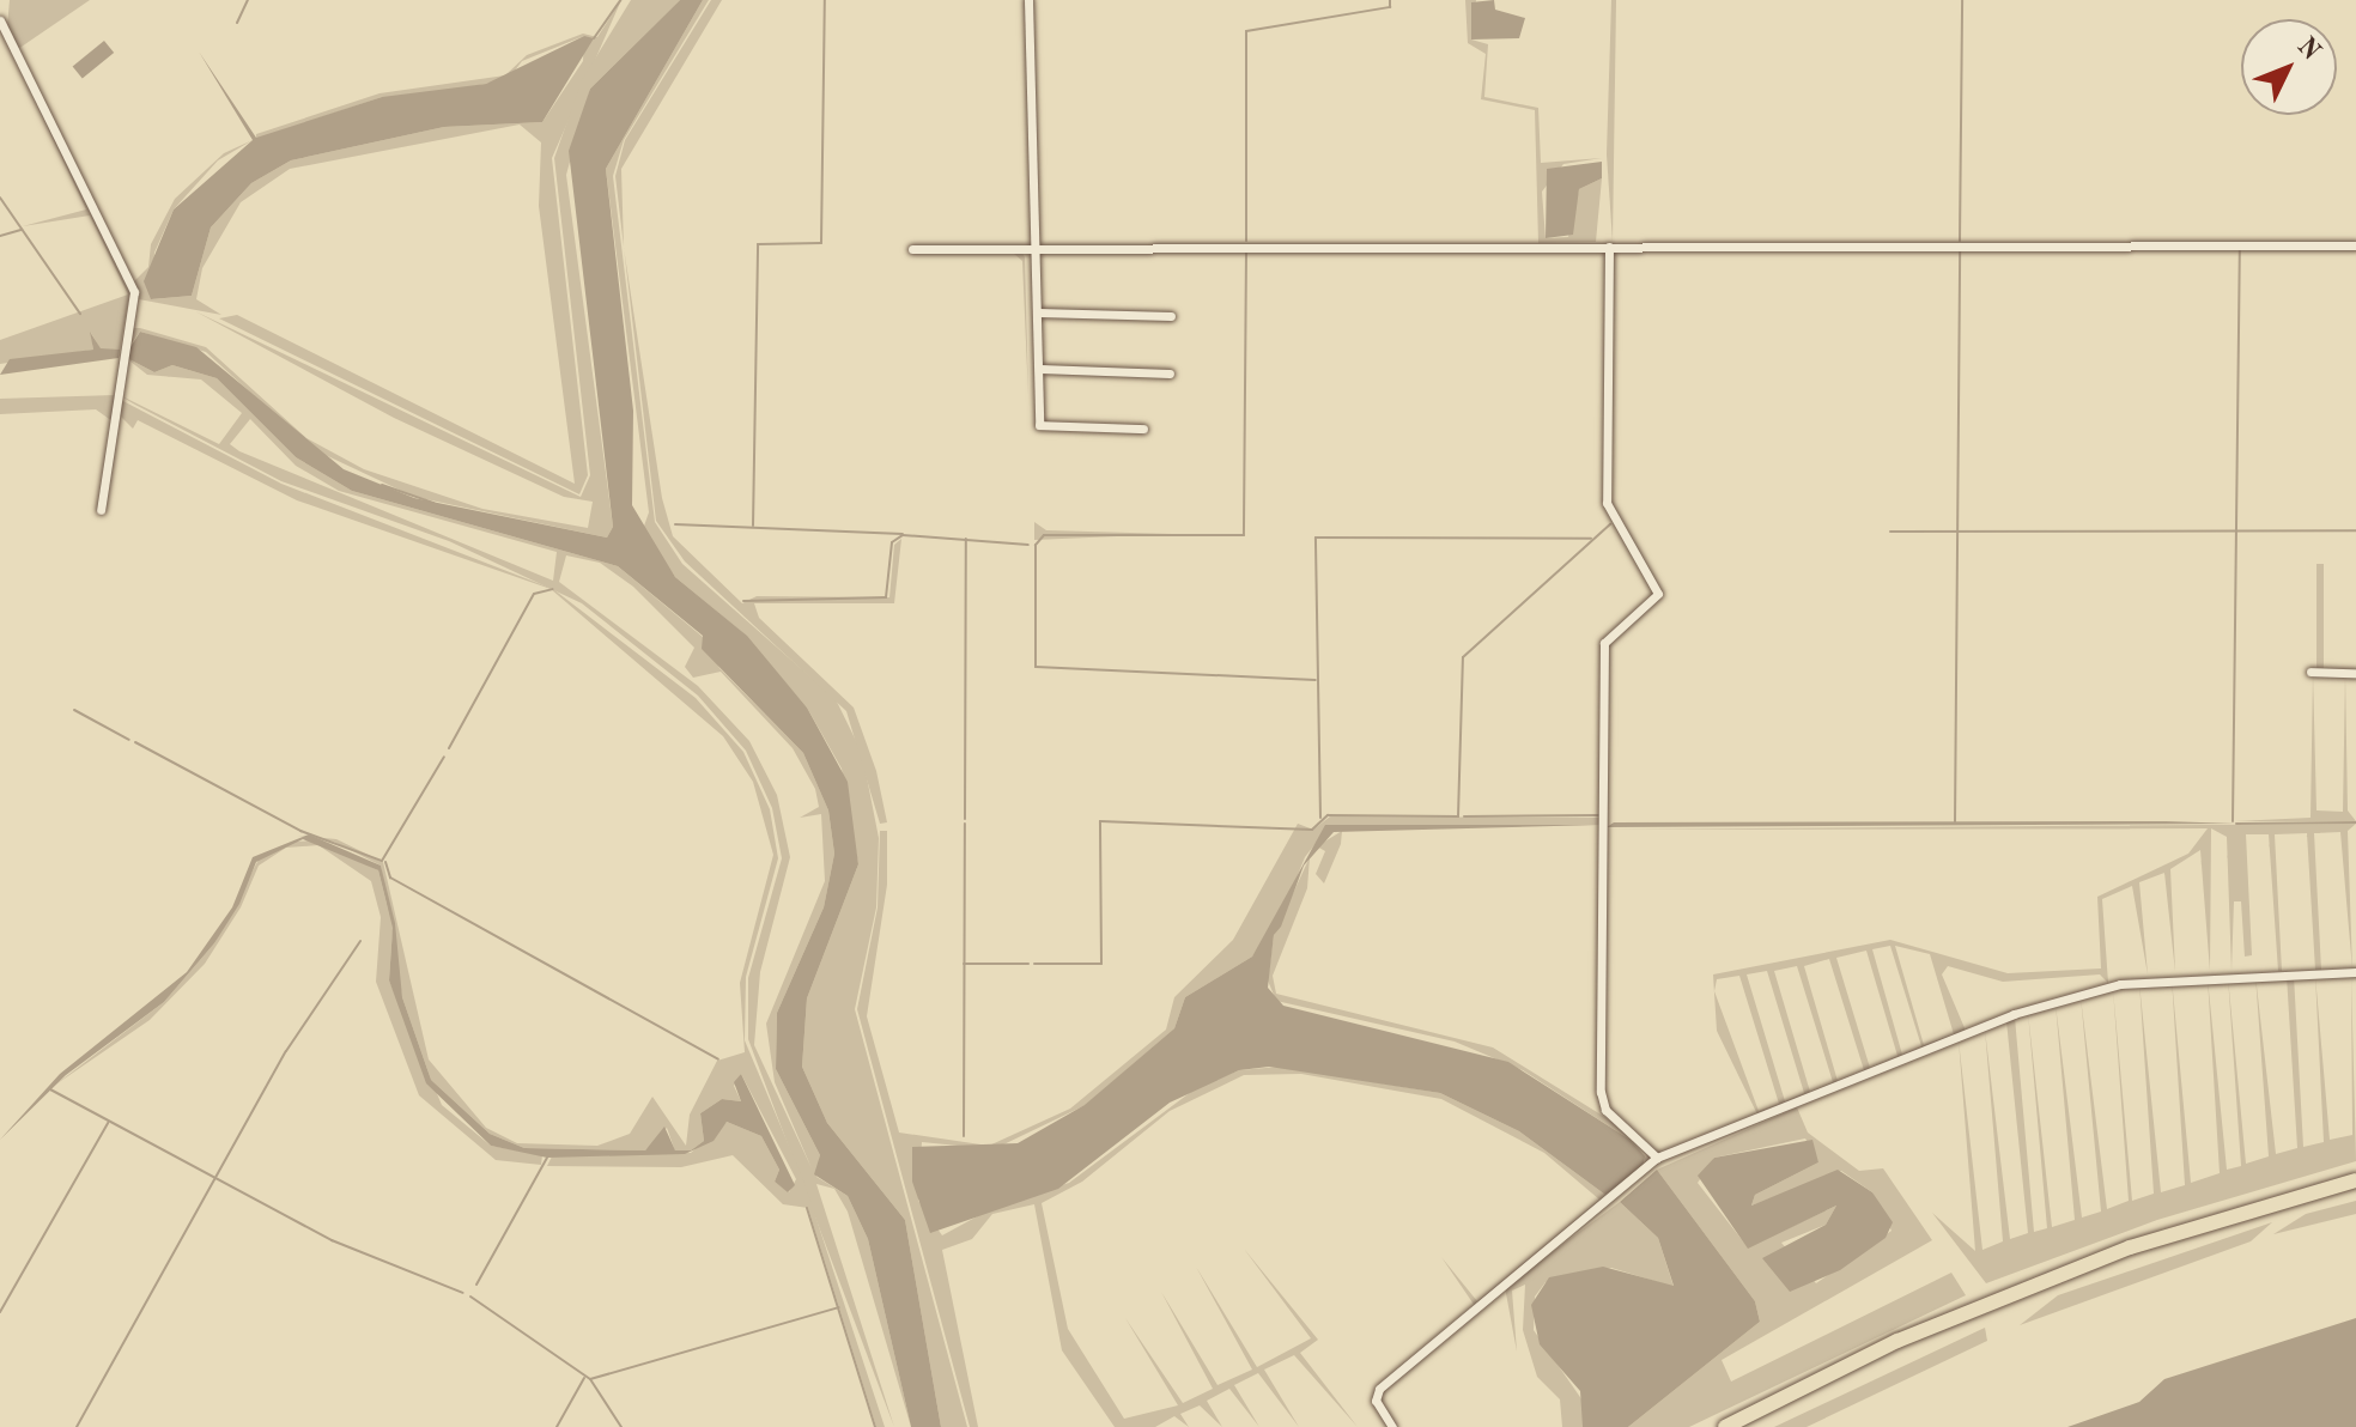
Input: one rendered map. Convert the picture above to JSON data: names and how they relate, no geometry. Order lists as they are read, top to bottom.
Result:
{
  "north": "top right"
}
